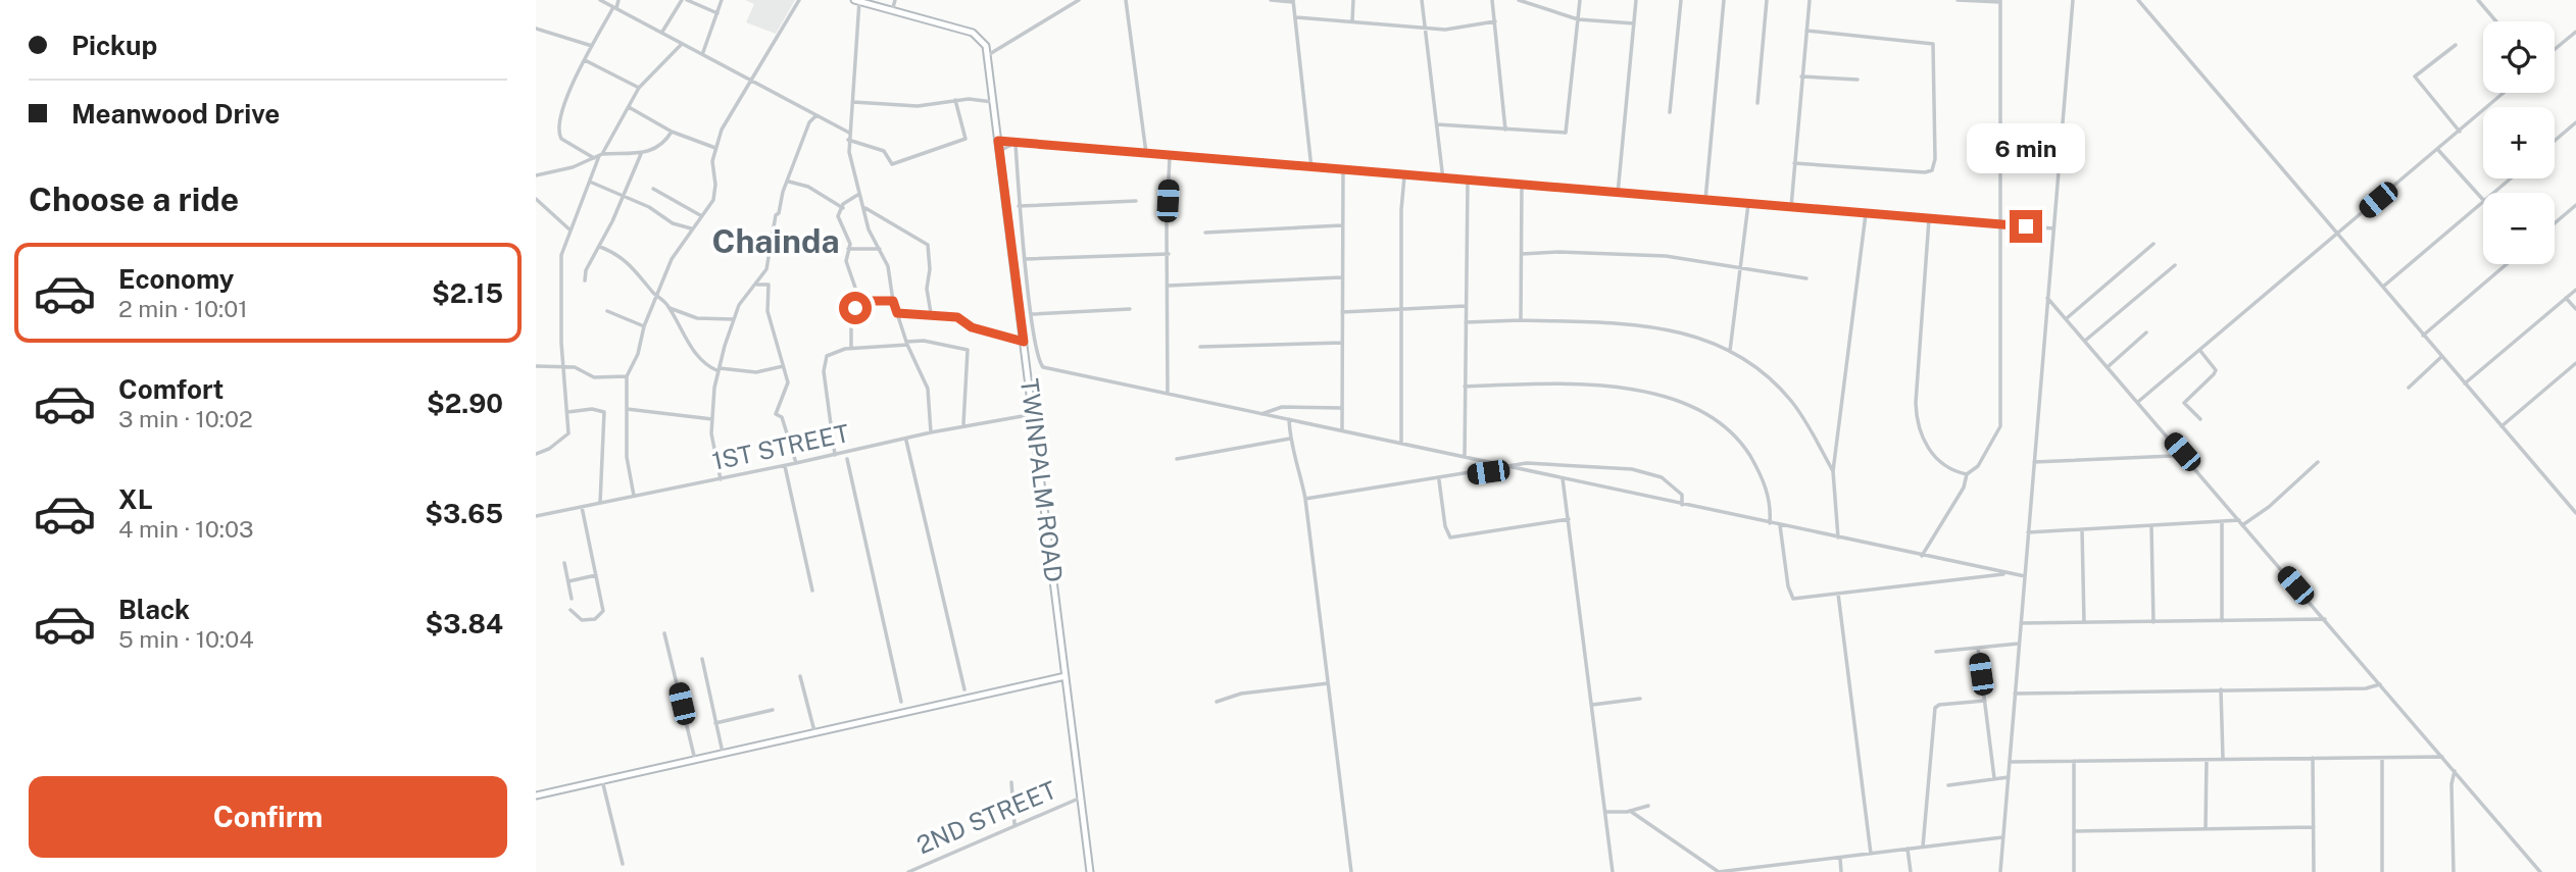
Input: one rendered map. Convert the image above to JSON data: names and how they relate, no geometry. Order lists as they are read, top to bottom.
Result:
{
  "streets": {
    "main road": ["TWINPALM ROAD"],
    "street": ["1ST STREET", "2ND STREET"]
  },
  "crossings": [
    ["1ST STREET", "TWINPALM ROAD"],
    ["TWINPALM ROAD", "2ND STREET"]
  ],
  "districts": ["Chainda"],
  "page": {
    "banner": ["Pickup", "Meanwood Drive"],
    "map_buttons": ["+", "−"],
    "bubble": "6 min",
    "heading": "Choose a ride",
    "list": [
      {
        "name": "Economy",
        "note": "2 min · 10:01",
        "value": "$2.15"
      },
      {
        "name": "Comfort",
        "note": "3 min · 10:02",
        "value": "$2.90"
      },
      {
        "name": "XL",
        "note": "4 min · 10:03",
        "value": "$3.65"
      },
      {
        "name": "Black",
        "note": "5 min · 10:04",
        "value": "$3.84"
      }
    ],
    "buttons": "Confirm"
  }
}
